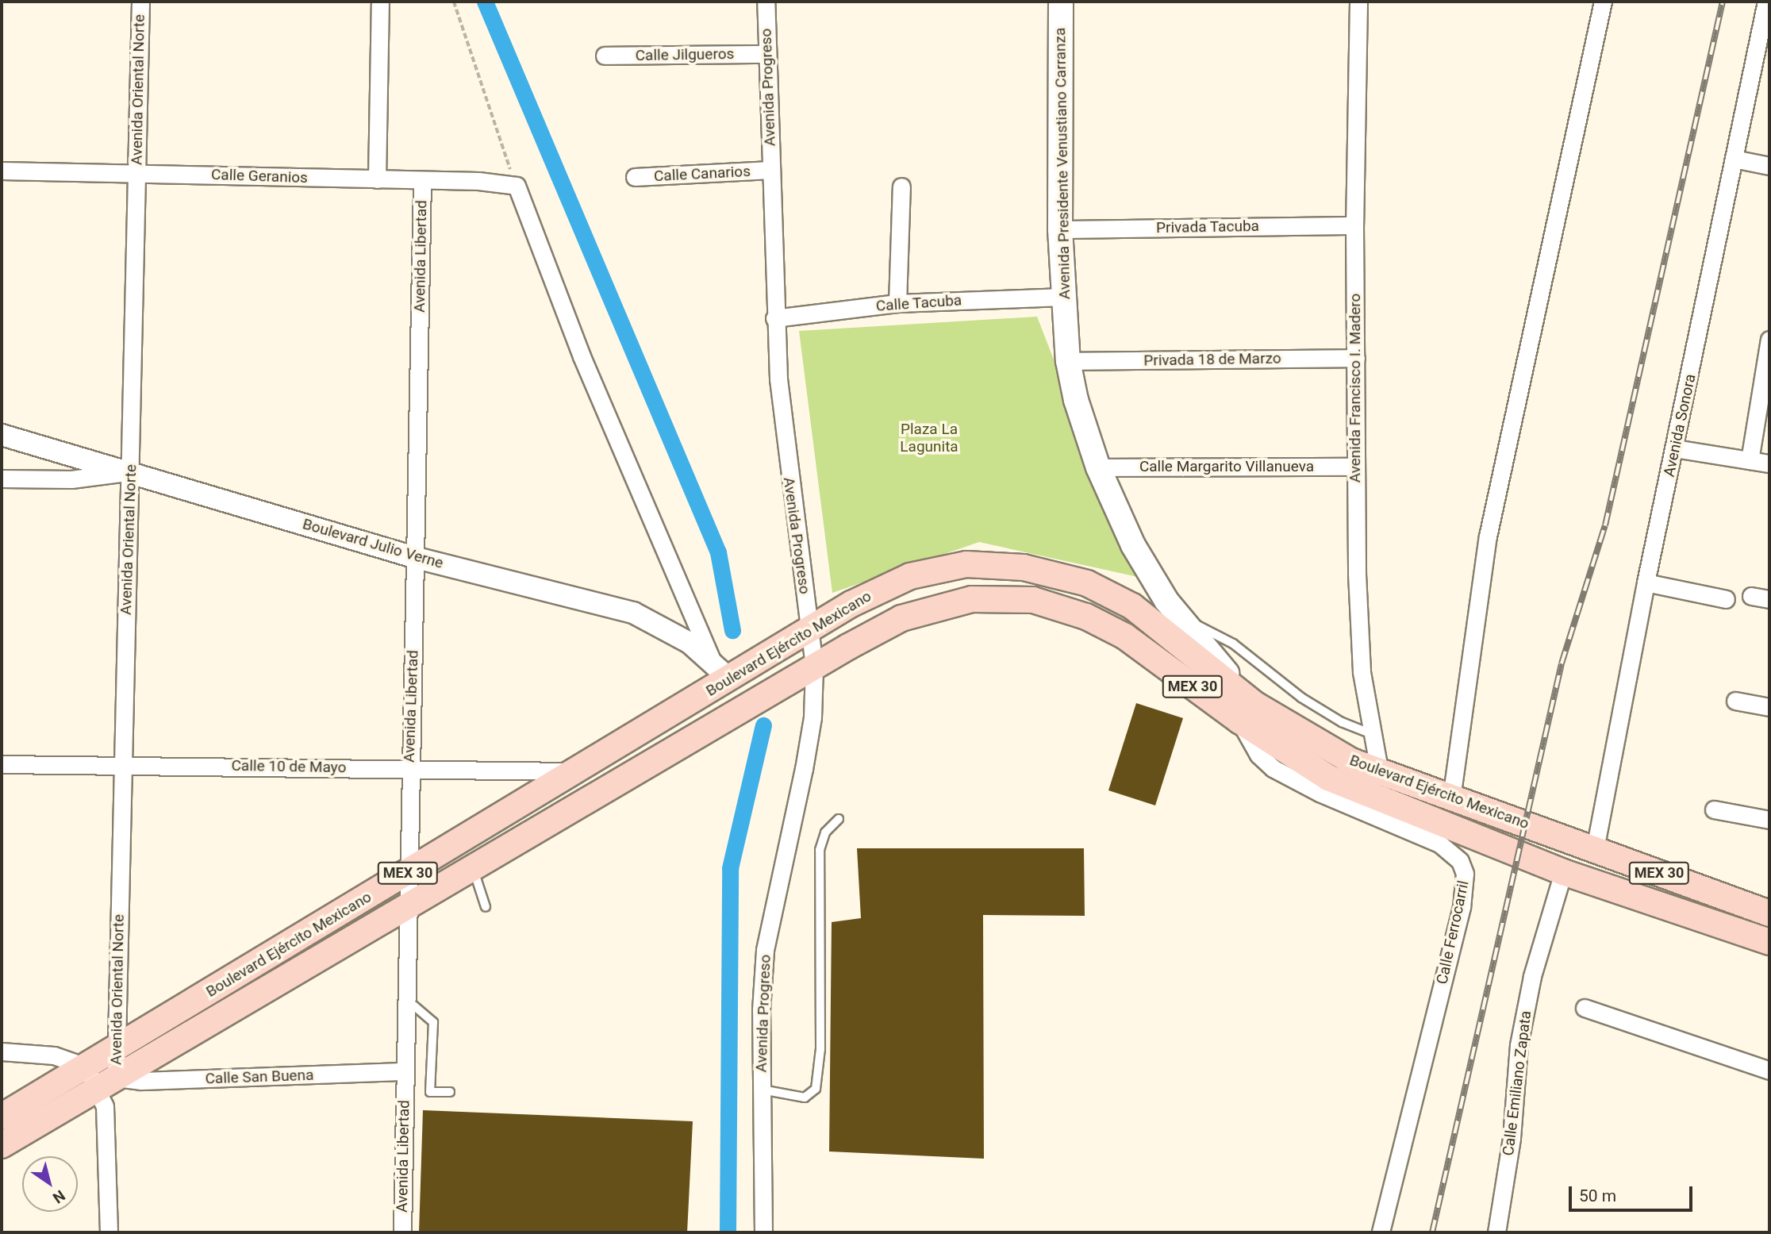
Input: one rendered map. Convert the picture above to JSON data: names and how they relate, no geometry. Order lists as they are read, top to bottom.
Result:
{
  "streets": {
    "main road": ["Avenida Presidente Venustiano Carranza", "Boulevard Ejército Mexicano", "MEX 30"],
    "street": [
      "Calle Jilgueros",
      "Avenida Progreso",
      "Avenida Oriental Norte",
      "Calle Canarios",
      "Calle Geranios",
      "Privada Tacuba",
      "Avenida Libertad",
      "Calle Tacuba",
      "Privada 18 de Marzo",
      "Avenida Francisco I. Madero",
      "Avenida Sonora",
      "Calle Margarito Villanueva",
      "Boulevard Julio Verne",
      "Calle 10 de Mayo",
      "Calle Ferrocarril",
      "Calle San Buena",
      "Calle Emiliano Zapata"
    ]
  },
  "crossings": [
    ["Calle Jilgueros", "Avenida Progreso"],
    ["Avenida Progreso", "Calle Canarios"],
    ["Avenida Progreso", "Calle Tacuba"],
    ["Avenida Progreso", "Boulevard Ejército Mexicano"],
    ["Avenida Oriental Norte", "Calle Geranios"],
    ["Avenida Oriental Norte", "Boulevard Julio Verne"],
    ["Avenida Oriental Norte", "Boulevard Ejército Mexicano"],
    ["Avenida Oriental Norte", "Calle 10 de Mayo"],
    ["Avenida Oriental Norte", "Calle San Buena"],
    ["Avenida Presidente Venustiano Carranza", "Privada Tacuba"],
    ["Avenida Presidente Venustiano Carranza", "Calle Tacuba"],
    ["Avenida Presidente Venustiano Carranza", "Privada 18 de Marzo"],
    ["Avenida Presidente Venustiano Carranza", "Calle Margarito Villanueva"],
    ["Avenida Presidente Venustiano Carranza", "Boulevard Ejército Mexicano"],
    ["Avenida Presidente Venustiano Carranza", "Calle Ferrocarril"],
    ["Calle Geranios", "Avenida Libertad"],
    ["Privada Tacuba", "Avenida Francisco I. Madero"],
    ["Avenida Libertad", "Boulevard Julio Verne"],
    ["Avenida Libertad", "Boulevard Ejército Mexicano"],
    ["Avenida Libertad", "Calle 10 de Mayo"],
    ["Avenida Libertad", "Calle San Buena"],
    ["Privada 18 de Marzo", "Avenida Francisco I. Madero"],
    ["Avenida Francisco I. Madero", "Calle Margarito Villanueva"],
    ["Avenida Francisco I. Madero", "Boulevard Ejército Mexicano"],
    ["Avenida Sonora", "Boulevard Ejército Mexicano"],
    ["Boulevard Julio Verne", "Boulevard Ejército Mexicano"],
    ["Boulevard Ejército Mexicano", "Calle 10 de Mayo"],
    ["Boulevard Ejército Mexicano", "Calle Ferrocarril"],
    ["Boulevard Ejército Mexicano", "Calle San Buena"],
    ["Boulevard Ejército Mexicano", "Calle Emiliano Zapata"]
  ],
  "parks": ["Plaza La Lagunita"],
  "scale_bar": "50 m",
  "north": "bottom right"
}
